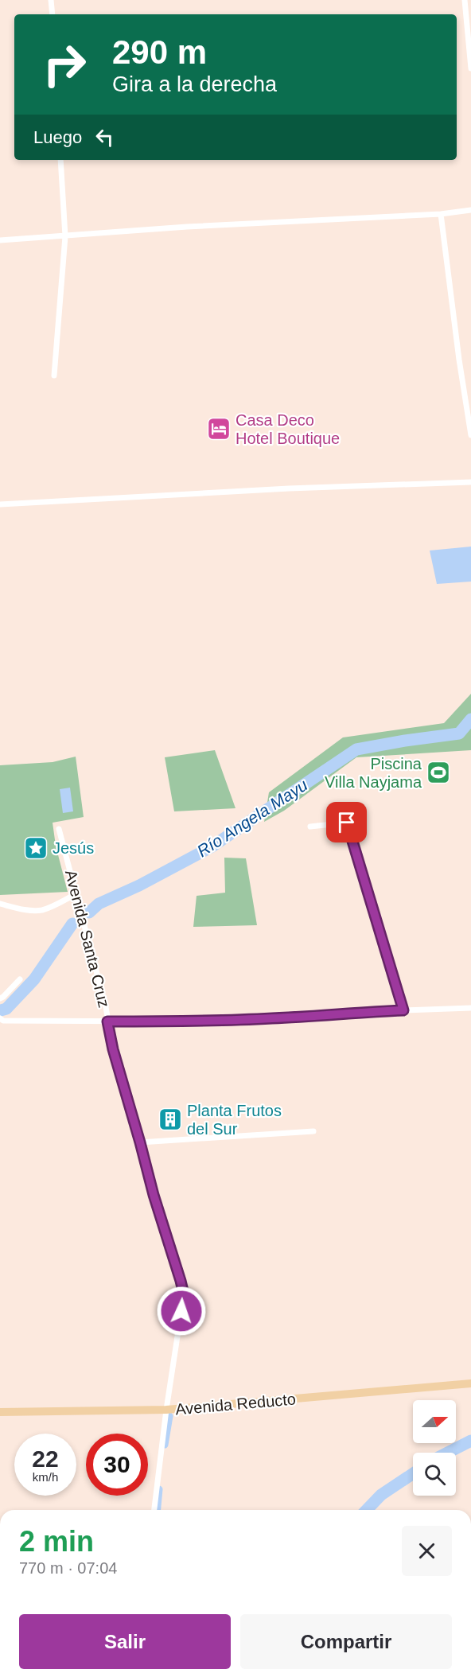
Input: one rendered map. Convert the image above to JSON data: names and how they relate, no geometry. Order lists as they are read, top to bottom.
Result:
{
  "streets": {
    "main road": ["Avenida Reducto"],
    "street": ["Avenida Santa Cruz"]
  },
  "crossings": [
    ["Avenida Santa Cruz", "Avenida Reducto"]
  ],
  "water": ["Río Angela Mayu"],
  "places": {
    "hotel": ["Casa Deco Hotel Boutique"],
    "sports": ["Piscina Villa Nayjama"],
    "place": ["Jesús"],
    "building": ["Planta Frutos del Sur"]
  },
  "north": "right",
  "page": {
    "turn": ["290 m", "Gira a la derecha"],
    "then": "Luego",
    "speed": "22 km/h",
    "limit": "30",
    "heading": ["2 min", "770 m · 07:04"],
    "buttons": ["Salir", "Compartir"]
  }
}
